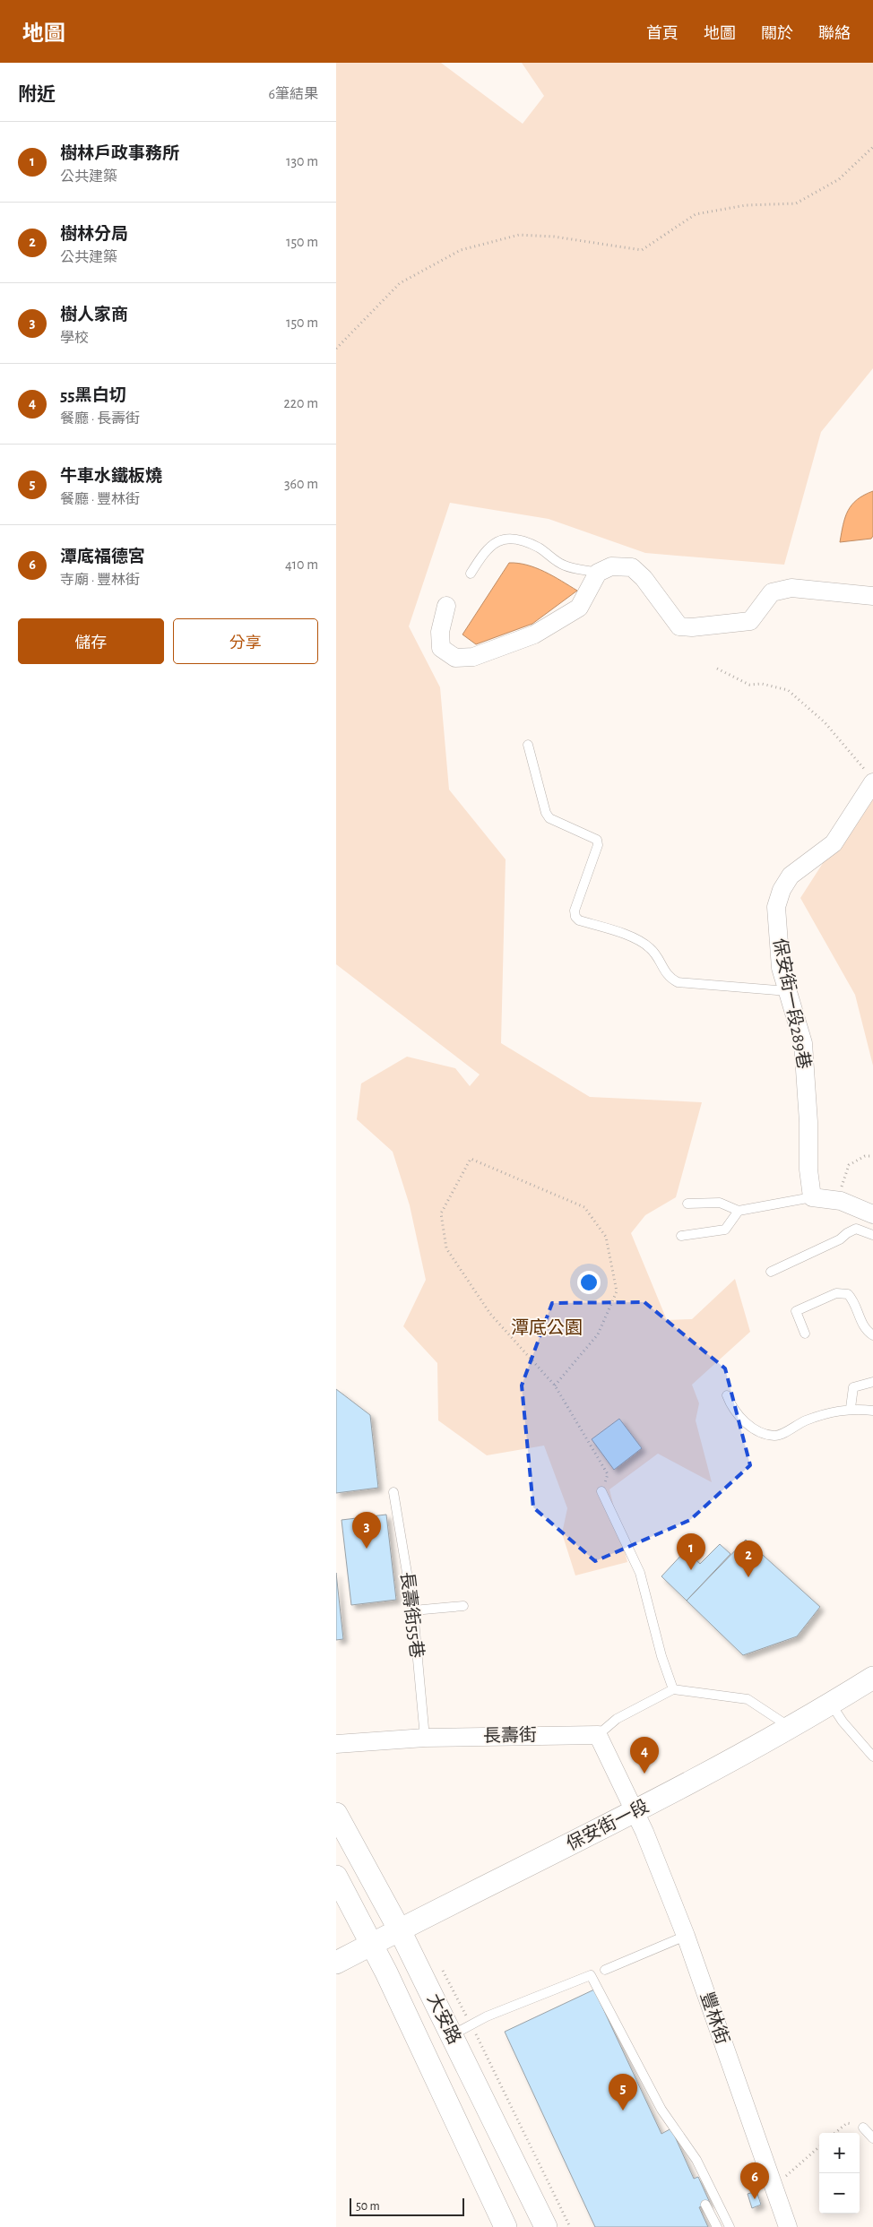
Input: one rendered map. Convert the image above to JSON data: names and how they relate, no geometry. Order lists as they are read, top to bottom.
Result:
{
  "streets": {
    "street": [
      "保安街一段289巷",
      "長壽街",
      "保安街一段",
      "豐林街",
      "大安路"
    ],
    "lane": ["長壽街55巷"]
  },
  "crossings": [
    ["長壽街55巷", "長壽街"],
    ["保安街一段", "豐林街"],
    ["保安街一段", "大安路"]
  ],
  "parks": ["潭底公園"],
  "scale_bar": "50 m",
  "page": {
    "header": "地圖",
    "nav": [
      "首頁",
      "地圖",
      "關於",
      "聯絡"
    ],
    "heading": ["附近", "6筆結果"],
    "list": [
      {
        "mark": "1",
        "name": "樹林戶政事務所",
        "note": "公共建築",
        "value": "130 m"
      },
      {
        "mark": "2",
        "name": "樹林分局",
        "note": "公共建築",
        "value": "150 m"
      },
      {
        "mark": "3",
        "name": "樹人家商",
        "note": "學校",
        "value": "150 m"
      },
      {
        "mark": "4",
        "name": "55黑白切",
        "note": "餐廳 · 長壽街",
        "value": "220 m"
      },
      {
        "mark": "5",
        "name": "牛車水鐵板燒",
        "note": "餐廳 · 豐林街",
        "value": "360 m"
      },
      {
        "mark": "6",
        "name": "潭底福德宮",
        "note": "寺廟 · 豐林街",
        "value": "410 m"
      }
    ],
    "buttons": ["儲存", "分享"],
    "pins": [
      "3",
      "1",
      "2",
      "4",
      "5",
      "6"
    ],
    "map_buttons": ["+", "−"],
    "scale": "50 m"
  }
}
